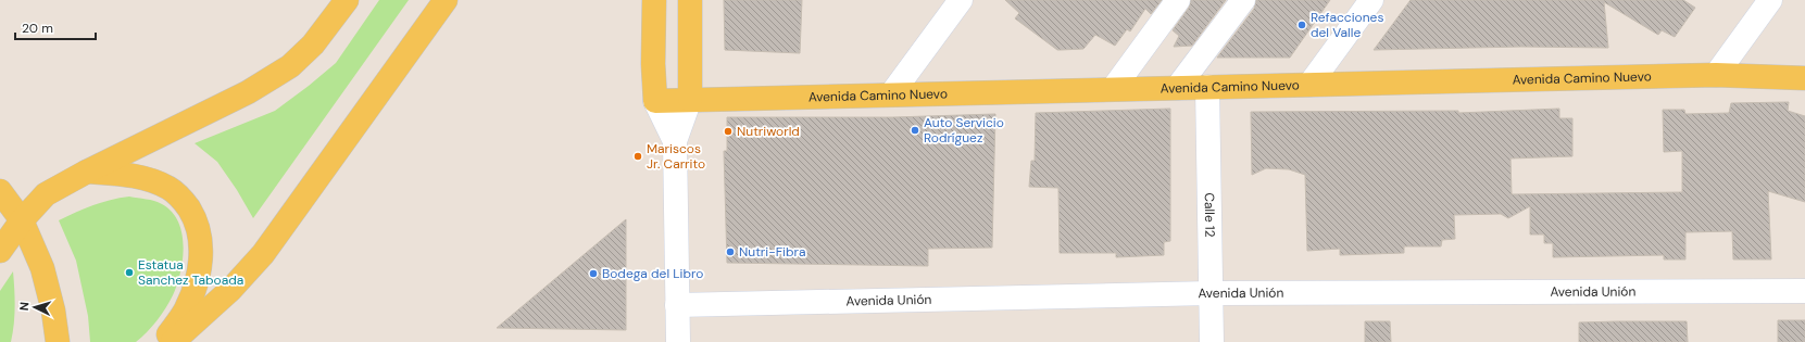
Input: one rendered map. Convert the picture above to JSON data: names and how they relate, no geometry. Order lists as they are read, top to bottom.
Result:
{
  "streets": {
    "main road": ["Avenida Camino Nuevo"],
    "street": ["Calle 12", "Avenida Unión"]
  },
  "crossings": [
    ["Avenida Camino Nuevo", "Calle 12"],
    ["Calle 12", "Avenida Unión"]
  ],
  "places": [
    "Refacciones del Valle",
    "Auto Servicio Rodríguez",
    "Nutriworld",
    "Mariscos Jr. Carrito",
    "Nutri-Fibra",
    "Estatua Sanchez Taboada",
    "Bodega del Libro"
  ],
  "scale_bar": "20 m",
  "north": "left"
}
